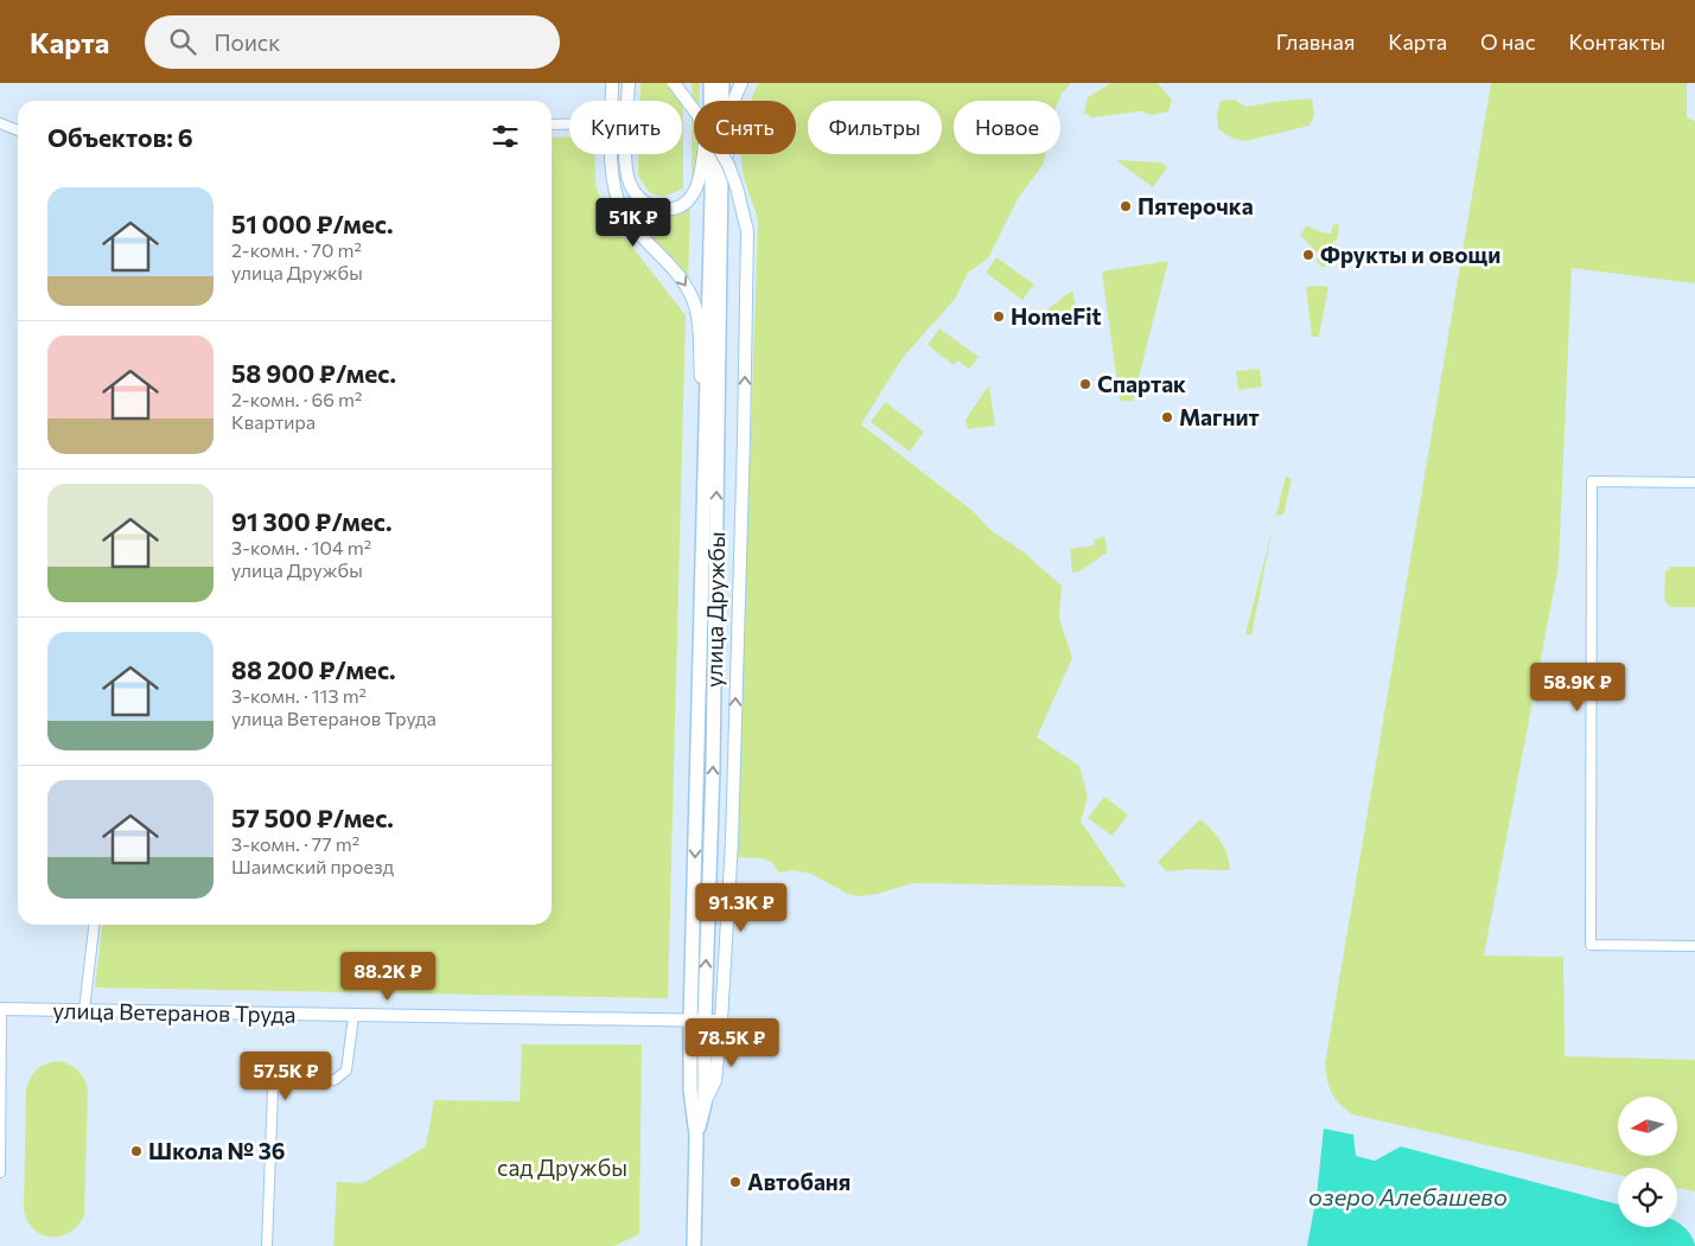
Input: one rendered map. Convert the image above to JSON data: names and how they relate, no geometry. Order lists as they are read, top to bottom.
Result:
{
  "streets": {
    "main road": ["улица Дружбы", "улица Ветеранов Труда"]
  },
  "crossings": [
    ["улица Дружбы", "улица Ветеранов Труда"]
  ],
  "water": ["озеро Алебашево"],
  "parks": ["сад Дружбы"],
  "places": [
    "Пятерочка",
    "Фрукты и овощи",
    "HomeFit",
    "Спартак",
    "Магнит",
    "Школа № 36",
    "Автобаня"
  ],
  "north": "left",
  "page": {
    "header": "Карта",
    "search": "Поиск",
    "nav": [
      "Главная",
      "Карта",
      "О нас",
      "Контакты"
    ],
    "chip": [
      "Купить",
      "Снять",
      "Фильтры",
      "Новое"
    ],
    "heading": "Объектов: 6",
    "list": [
      {
        "name": "51 000 ₽/мес.",
        "note": "2-комн. · 70 m² · улица Дружбы"
      },
      {
        "name": "58 900 ₽/мес.",
        "note": "2-комн. · 66 m² · Квартира"
      },
      {
        "name": "91 300 ₽/мес.",
        "note": "3-комн. · 104 m² · улица Дружбы"
      },
      {
        "name": "88 200 ₽/мес.",
        "note": "3-комн. · 113 m² · улица Ветеранов Труда"
      },
      {
        "name": "57 500 ₽/мес.",
        "note": "3-комн. · 77 m² · Шаимский проезд"
      }
    ],
    "price": [
      "51K ₽",
      "58.9K ₽",
      "91.3K ₽",
      "88.2K ₽",
      "78.5K ₽",
      "57.5K ₽"
    ]
  }
}
